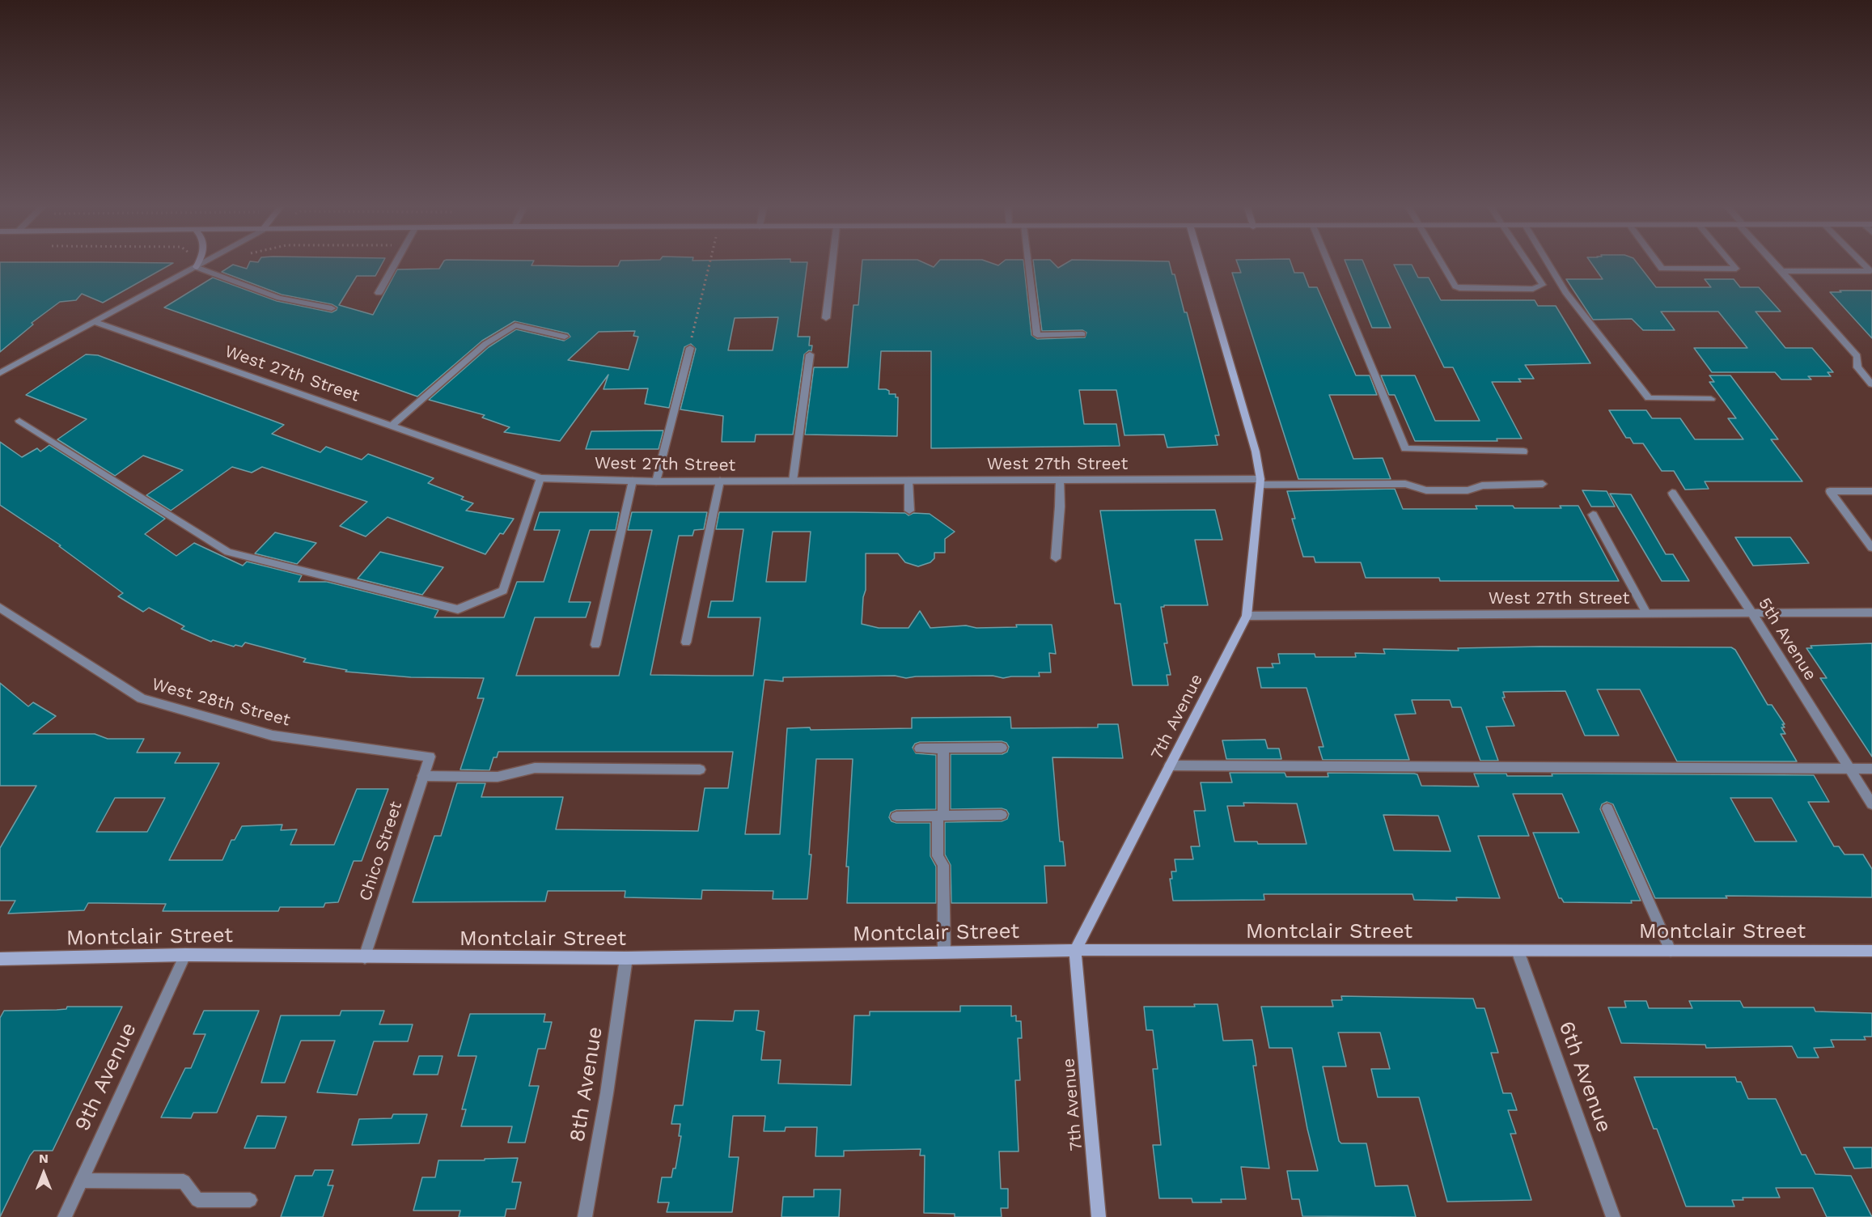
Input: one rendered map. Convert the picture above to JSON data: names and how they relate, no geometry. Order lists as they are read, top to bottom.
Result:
{
  "streets": {
    "street": [
      "West 27th Street",
      "5th Avenue",
      "West 28th Street",
      "7th Avenue",
      "Chico Street",
      "Montclair Street",
      "9th Avenue",
      "6th Avenue",
      "8th Avenue"
    ]
  },
  "crossings": [
    ["West 27th Street", "5th Avenue"],
    ["West 27th Street", "7th Avenue"],
    ["West 28th Street", "Chico Street"],
    ["7th Avenue", "Montclair Street"],
    ["Chico Street", "Montclair Street"],
    ["Montclair Street", "9th Avenue"],
    ["Montclair Street", "6th Avenue"],
    ["Montclair Street", "8th Avenue"]
  ],
  "north": "top"
}
